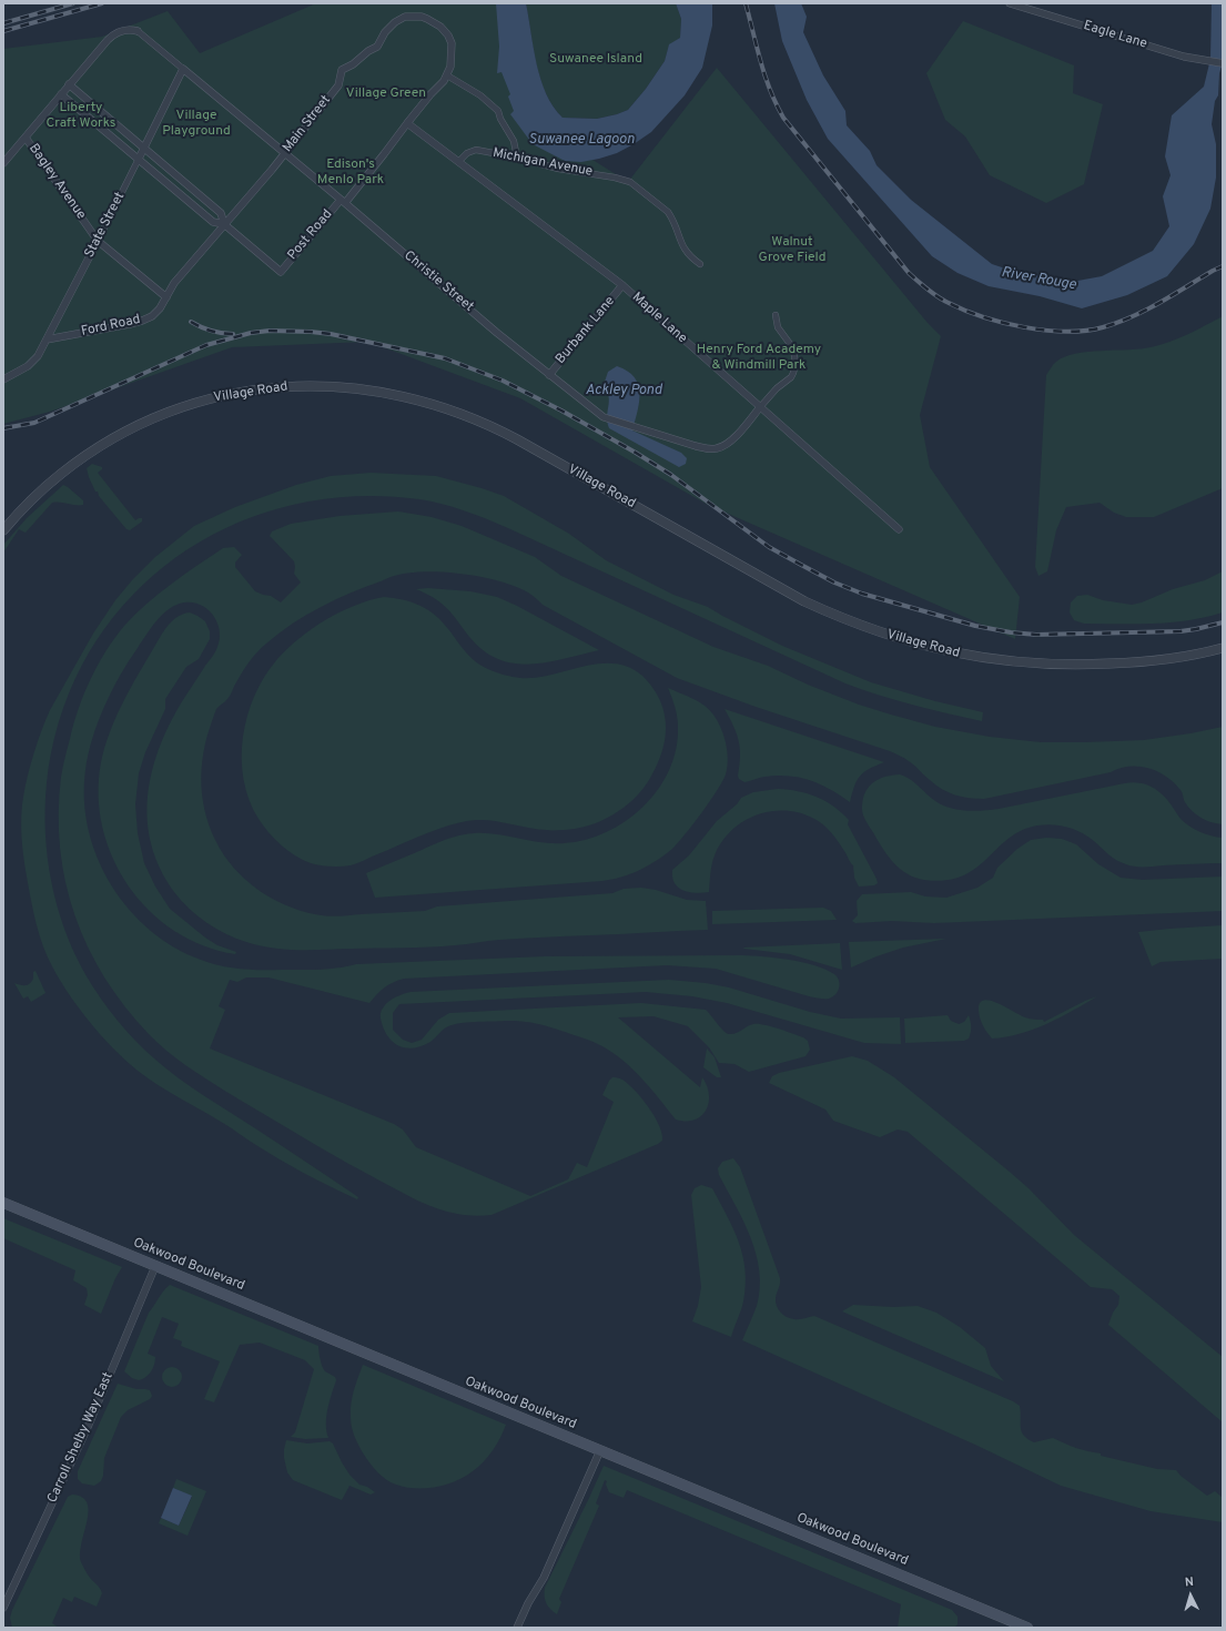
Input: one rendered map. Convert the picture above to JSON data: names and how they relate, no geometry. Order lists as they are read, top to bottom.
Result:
{
  "streets": {
    "main road": ["Oakwood Boulevard"],
    "street": [
      "Eagle Lane",
      "Main Street",
      "Michigan Avenue",
      "Bagley Avenue",
      "State Street",
      "Post Road",
      "Christie Street",
      "Maple Lane",
      "Ford Road",
      "Burbank Lane",
      "Village Road",
      "Carroll Shelby Way East"
    ]
  },
  "crossings": [
    ["Main Street", "Bagley Avenue"],
    ["Main Street", "Post Road"],
    ["Main Street", "Christie Street"],
    ["Main Street", "Maple Lane"],
    ["Main Street", "Ford Road"],
    ["Michigan Avenue", "Maple Lane"],
    ["Bagley Avenue", "State Street"],
    ["Bagley Avenue", "Ford Road"],
    ["State Street", "Christie Street"],
    ["State Street", "Ford Road"],
    ["Post Road", "Christie Street"],
    ["Post Road", "Maple Lane"],
    ["Christie Street", "Maple Lane"],
    ["Christie Street", "Burbank Lane"],
    ["Maple Lane", "Burbank Lane"],
    ["Oakwood Boulevard", "Carroll Shelby Way East"]
  ],
  "water": ["Suwanee Lagoon", "River Rouge", "Ackley Pond"],
  "parks": [
    "Suwanee Island",
    "Village Green",
    "Liberty Craft Works",
    "Village Playground",
    "Edison's Menlo Park",
    "Walnut Grove Field",
    "Henry Ford Academy & Windmill Park"
  ],
  "north": "top"
}
